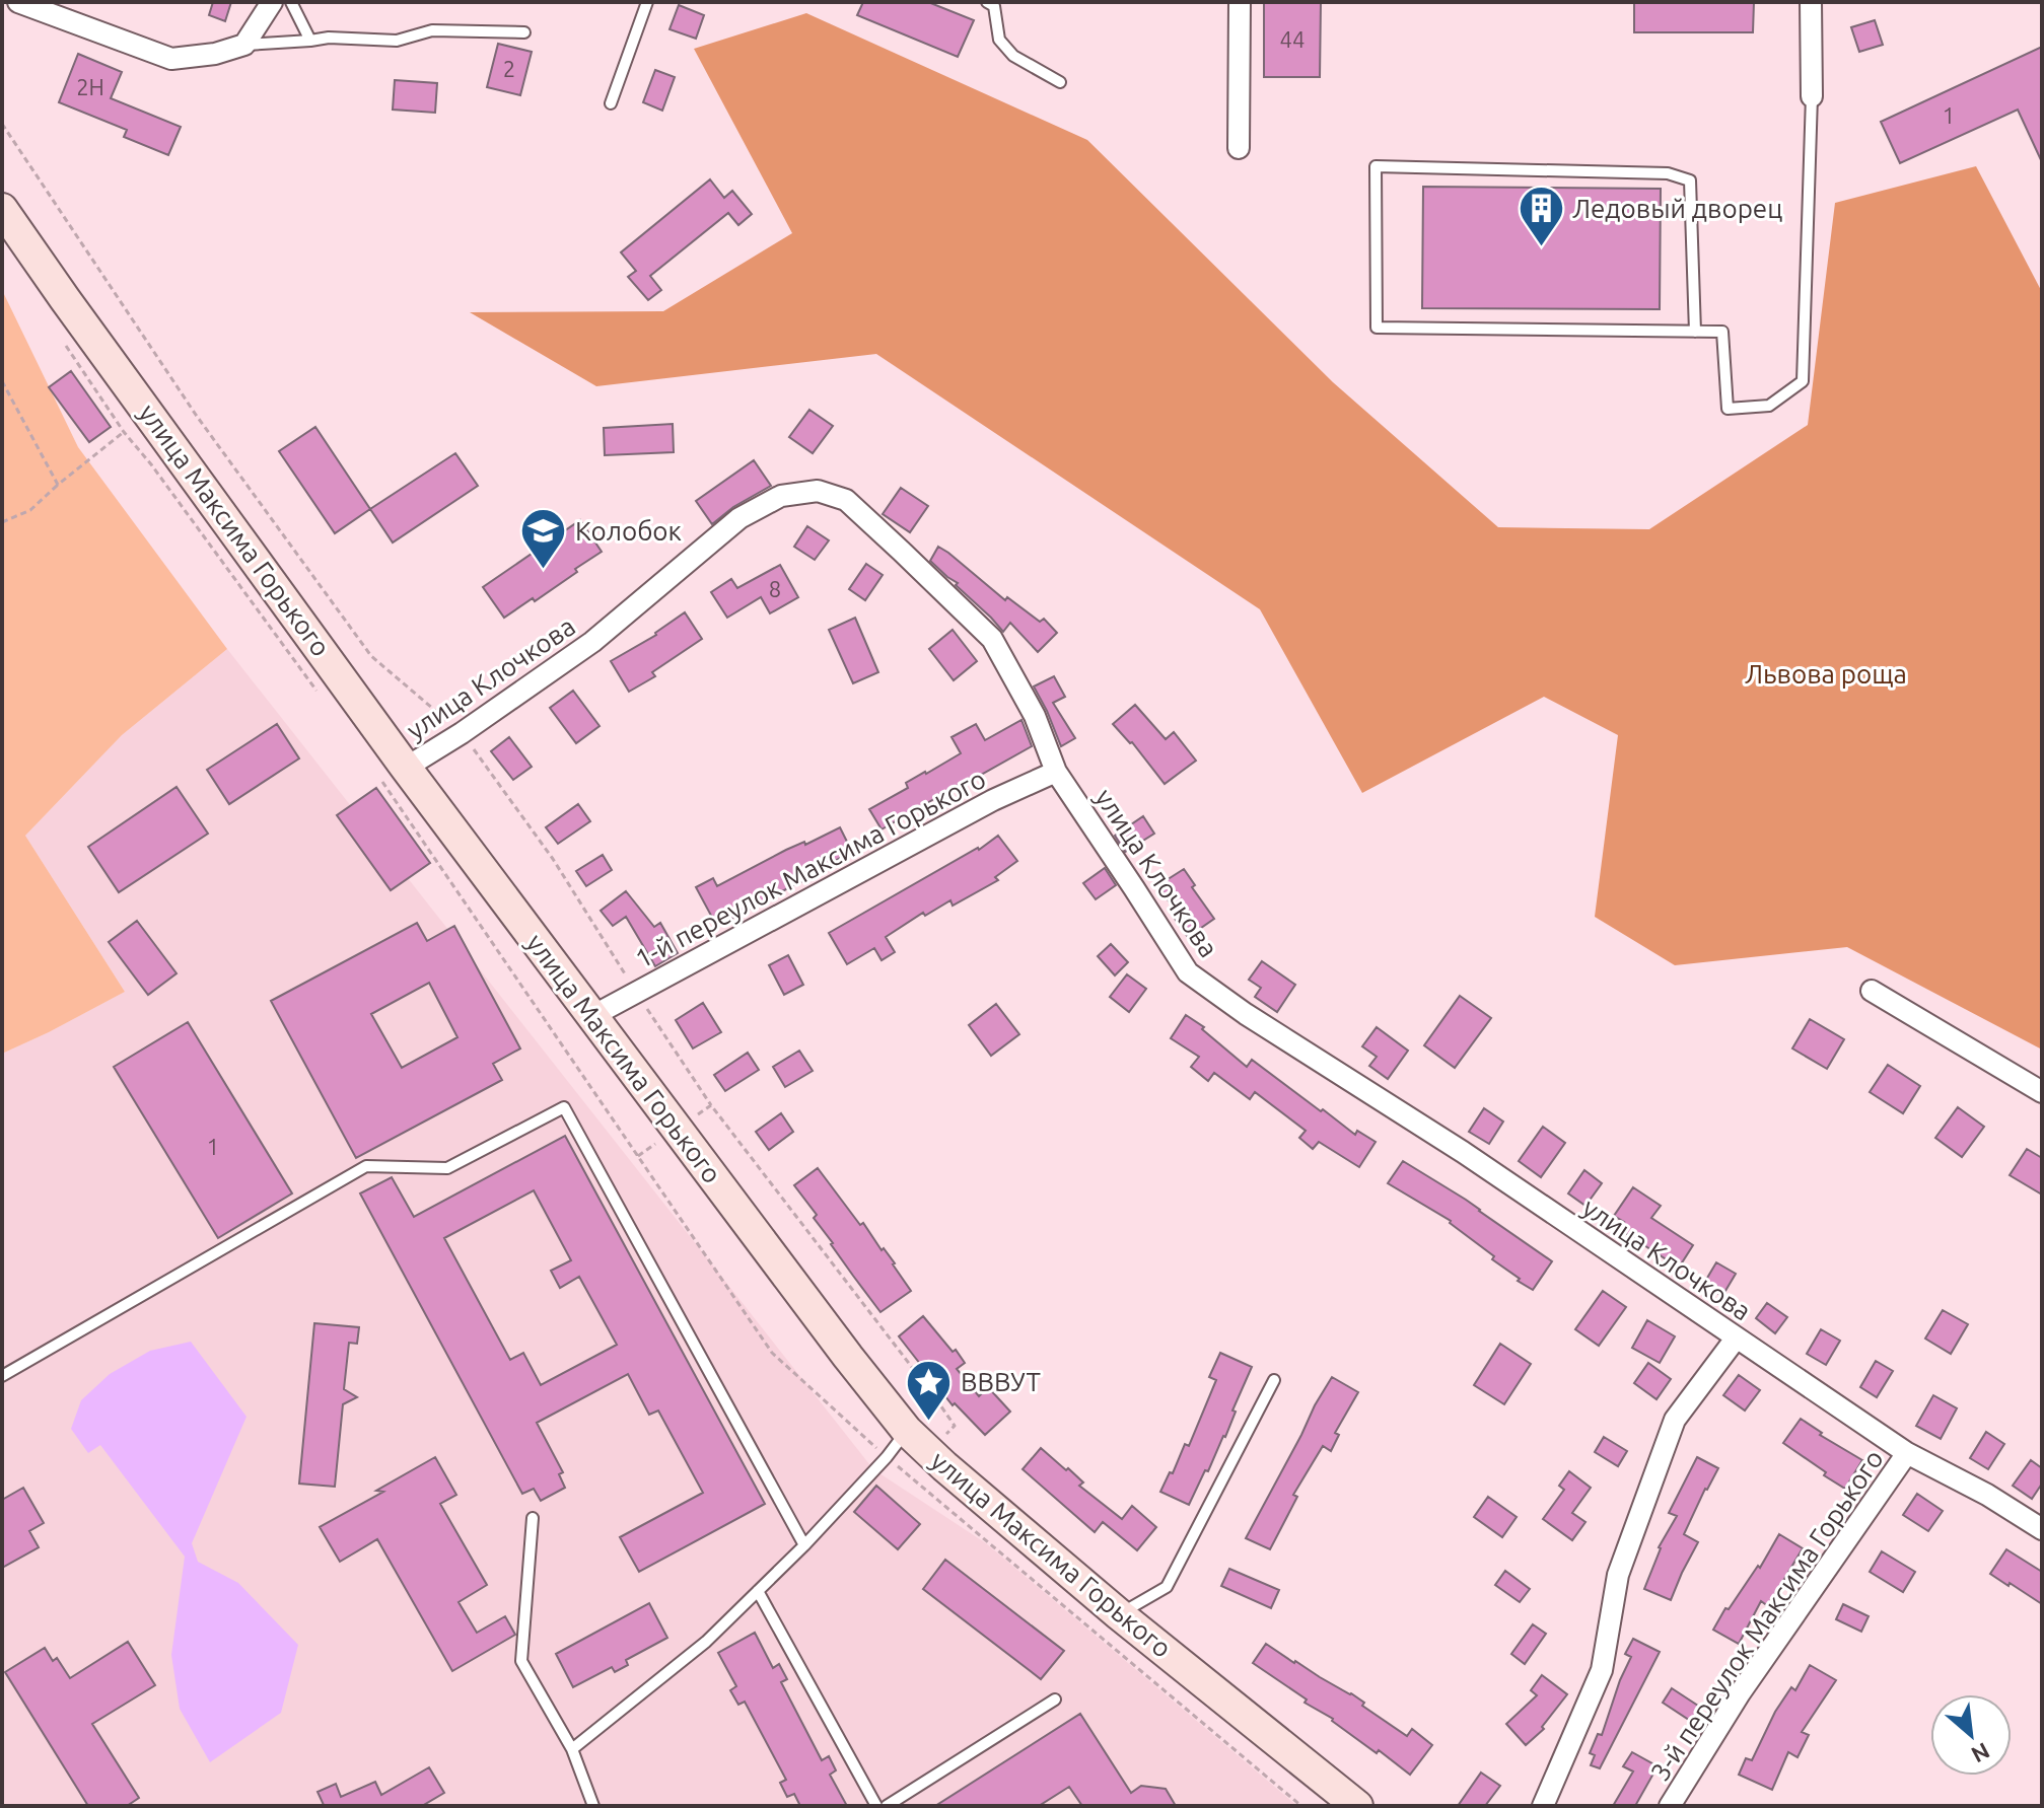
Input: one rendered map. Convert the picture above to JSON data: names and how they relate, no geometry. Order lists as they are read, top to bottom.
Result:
{
  "streets": {
    "main road": ["улица Максима Горького"],
    "street": ["улица Клочкова", "1-й переулок Максима Горького", "3-й переулок Максима Горького"]
  },
  "crossings": [
    ["улица Максима Горького", "улица Клочкова"],
    ["улица Максима Горького", "1-й переулок Максима Горького"],
    ["улица Клочкова", "1-й переулок Максима Горького"],
    ["улица Клочкова", "3-й переулок Максима Горького"]
  ],
  "parks": ["Львова роща"],
  "places": {
    "building": ["Ледовый дворец"],
    "school or university": ["Колобок"],
    "place": ["ВВВУТ"]
  },
  "house_numbers": [
    "44",
    "2",
    "2Н",
    "1",
    "8",
    "1"
  ],
  "north": "bottom right"
}
